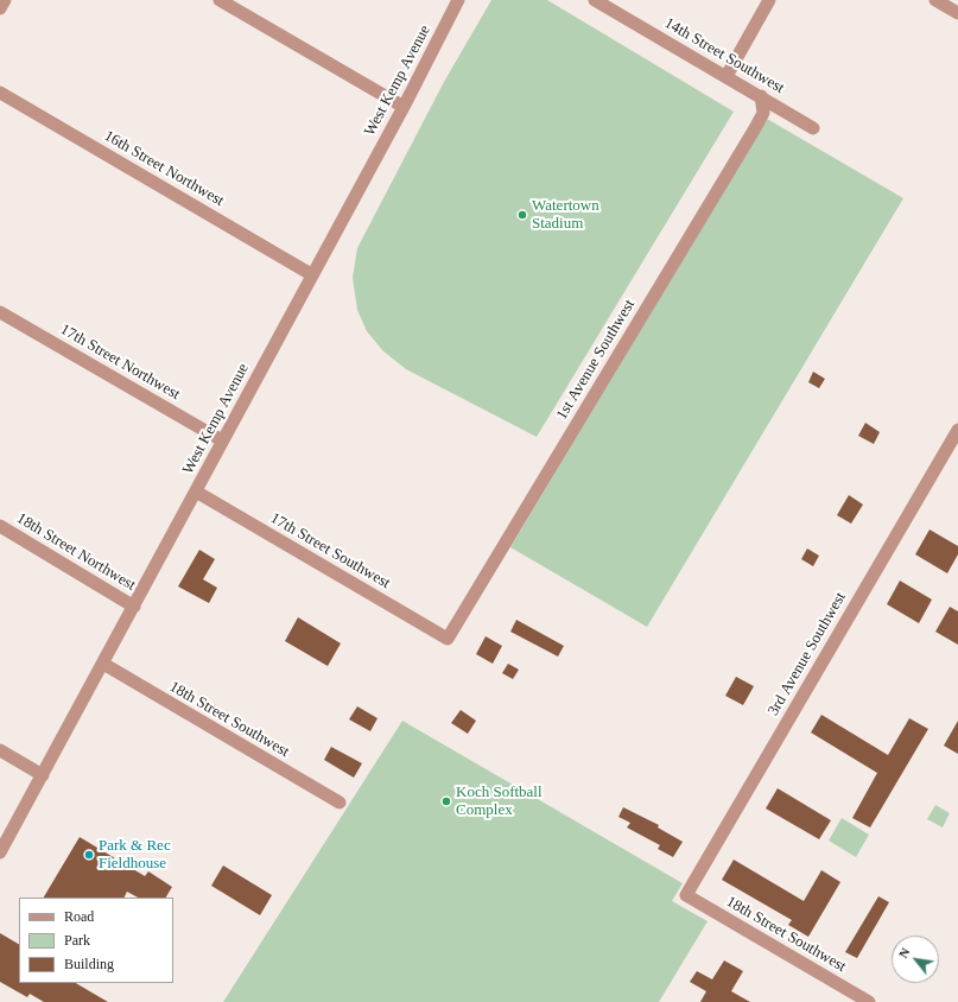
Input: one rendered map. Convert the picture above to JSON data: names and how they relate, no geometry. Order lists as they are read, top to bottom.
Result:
{
  "streets": {
    "street": [
      "14th Street Southwest",
      "West Kemp Avenue",
      "16th Street Northwest",
      "1st Avenue Southwest",
      "17th Street Northwest",
      "17th Street Southwest",
      "18th Street Northwest",
      "3rd Avenue Southwest",
      "18th Street Southwest"
    ]
  },
  "crossings": [
    ["14th Street Southwest", "1st Avenue Southwest"],
    ["West Kemp Avenue", "16th Street Northwest"],
    ["West Kemp Avenue", "17th Street Northwest"],
    ["West Kemp Avenue", "17th Street Southwest"],
    ["West Kemp Avenue", "18th Street Northwest"],
    ["West Kemp Avenue", "18th Street Southwest"],
    ["1st Avenue Southwest", "17th Street Southwest"],
    ["3rd Avenue Southwest", "18th Street Southwest"]
  ],
  "places": ["Watertown Stadium", "Koch Softball Complex", "Park & Rec Fieldhouse"],
  "legend": ["Road", "Park", "Building"],
  "north": "top left"
}
